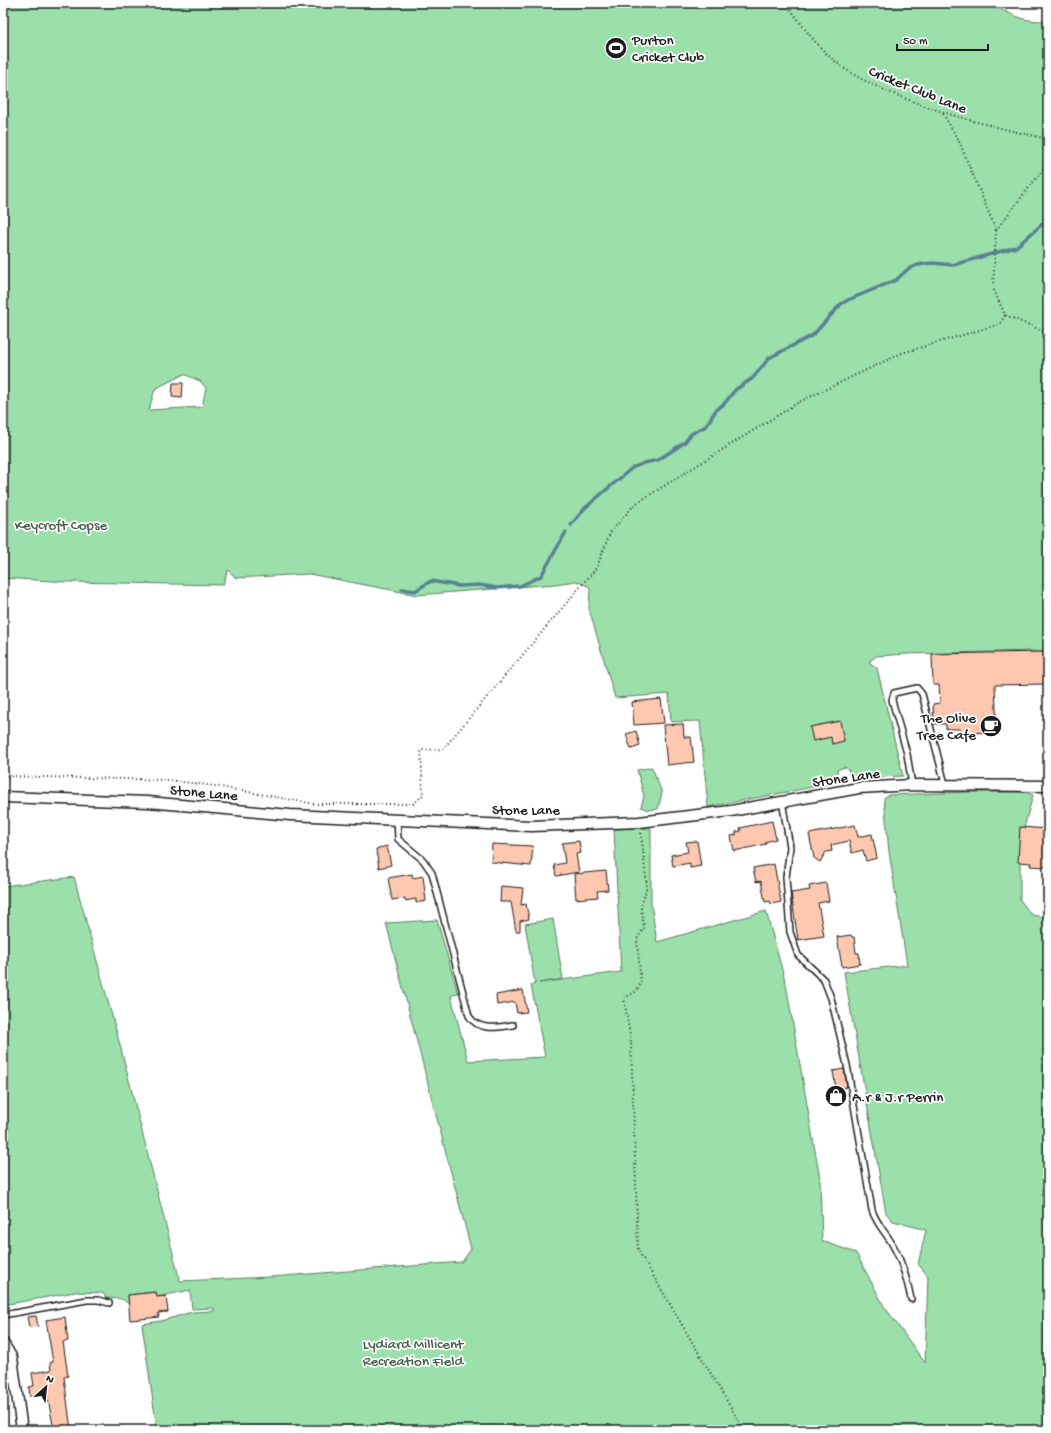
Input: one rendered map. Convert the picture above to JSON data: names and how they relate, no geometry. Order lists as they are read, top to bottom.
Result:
{
  "streets": {
    "street": ["Stone Lane"],
    "path": ["Cricket Club Lane"]
  },
  "parks": ["Keycroft Copse", "Lydiard Millicent Recreation Field"],
  "places": {
    "sports": ["Purton Cricket Club"],
    "cafe": ["The Olive Tree Cafe"],
    "shop": ["A.r & J.r Perrin"]
  },
  "scale_bar": "50 m",
  "north": "top right"
}
